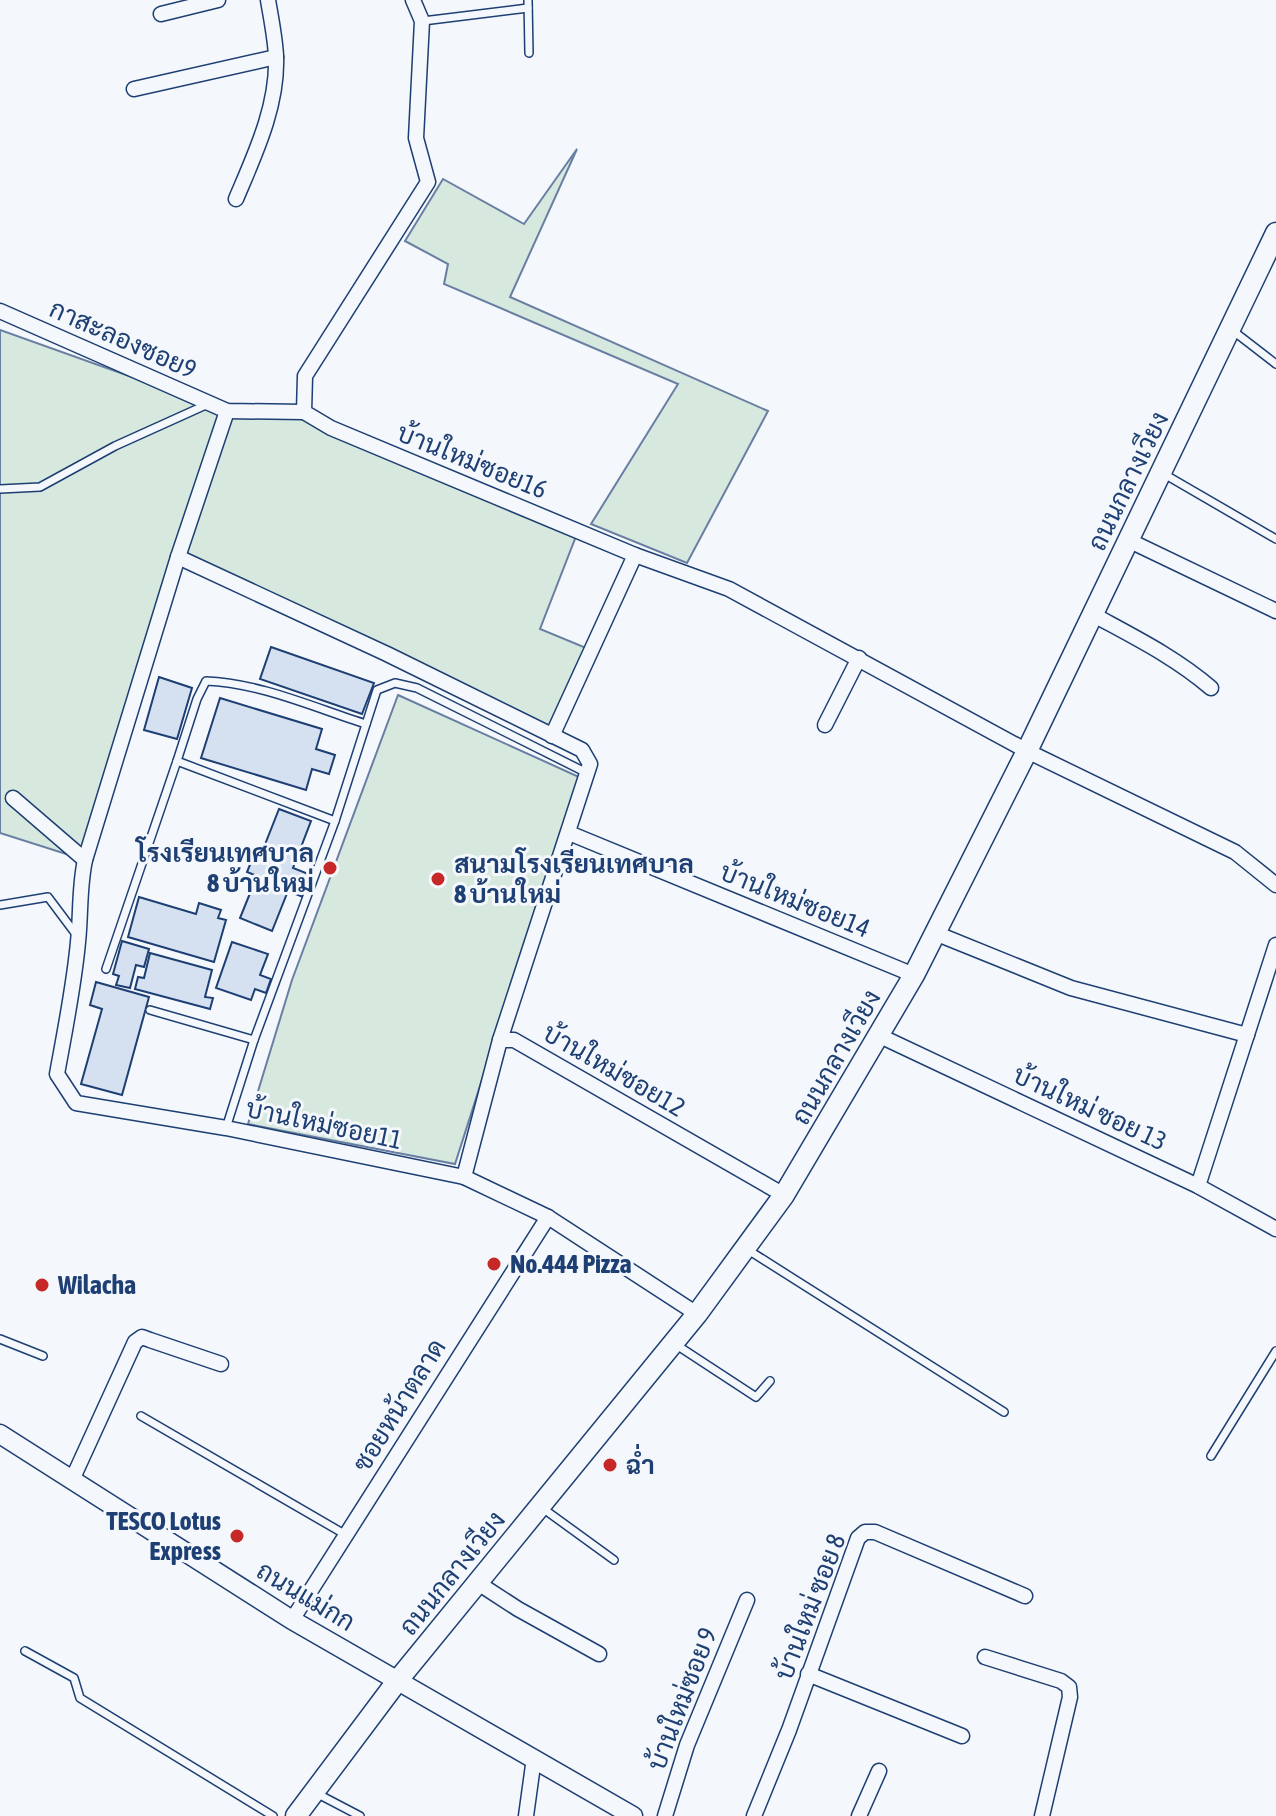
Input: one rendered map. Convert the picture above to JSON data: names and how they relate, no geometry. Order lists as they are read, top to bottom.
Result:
{
  "streets": {
    "main road": ["ถนนกลางเวียง"],
    "street": [
      "กาสะลองซอย9",
      "บ้านใหม่ซอย16",
      "บ้านใหม่ซอย14",
      "บ้านใหม่ซอย12",
      "บ้านใหม่ ซอย 13",
      "บ้านใหม่ซอย11",
      "ซอยหน้าตลาด",
      "ถนนแม่กก",
      "บ้านใหม่ ซอย 8",
      "บ้านใหม่ซอย 9"
    ]
  },
  "crossings": [
    ["กาสะลองซอย9", "บ้านใหม่ซอย11"],
    ["บ้านใหม่ซอย16", "ถนนกลางเวียง"],
    ["ถนนกลางเวียง", "บ้านใหม่ซอย14"],
    ["ถนนกลางเวียง", "บ้านใหม่ซอย12"],
    ["ถนนกลางเวียง", "บ้านใหม่ ซอย 13"],
    ["ถนนกลางเวียง", "บ้านใหม่ซอย11"],
    ["ถนนกลางเวียง", "ถนนแม่กก"],
    ["บ้านใหม่ซอย12", "บ้านใหม่ซอย11"],
    ["บ้านใหม่ซอย11", "ซอยหน้าตลาด"],
    ["ซอยหน้าตลาด", "ถนนแม่กก"]
  ],
  "places": [
    "โรงเรียนเทศบาล 8 บ้านใหม่",
    "สนามโรงเรียนเทศบาล 8 บ้านใหม่",
    "No.444 Pizza",
    "Wilacha",
    "ฉ่ำ",
    "TESCO Lotus Express"
  ]
}
